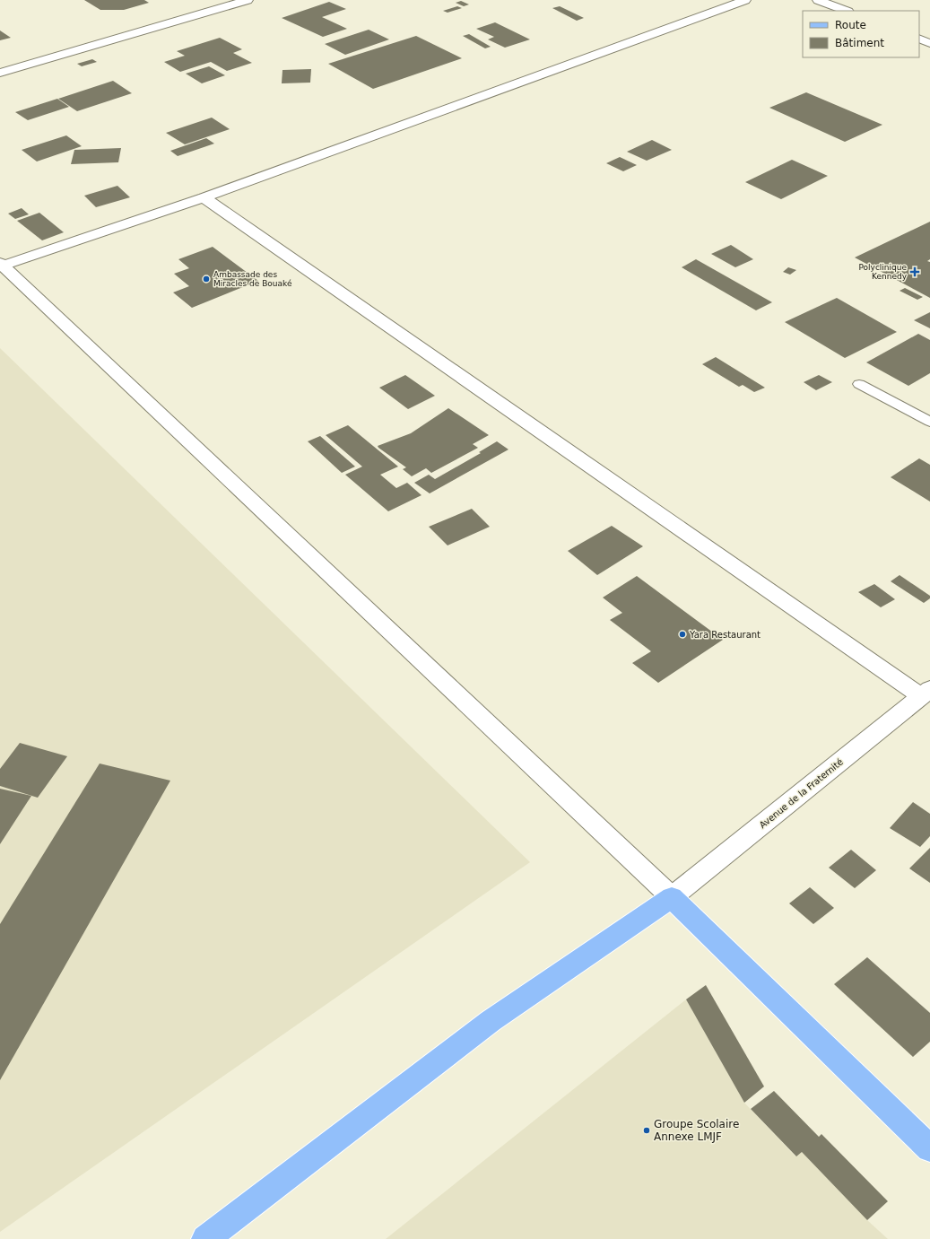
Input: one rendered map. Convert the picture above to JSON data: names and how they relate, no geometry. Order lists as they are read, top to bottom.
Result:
{
  "streets": {
    "street": ["Avenue de la Fraternité"]
  },
  "places": {
    "health": ["Polyclinique Kennedy"],
    "other": ["Ambassade des Miracles de Bouaké", "Yara Restaurant", "Groupe Scolaire Annexe LMJF"]
  },
  "legend": ["Route", "Bâtiment"]
}
